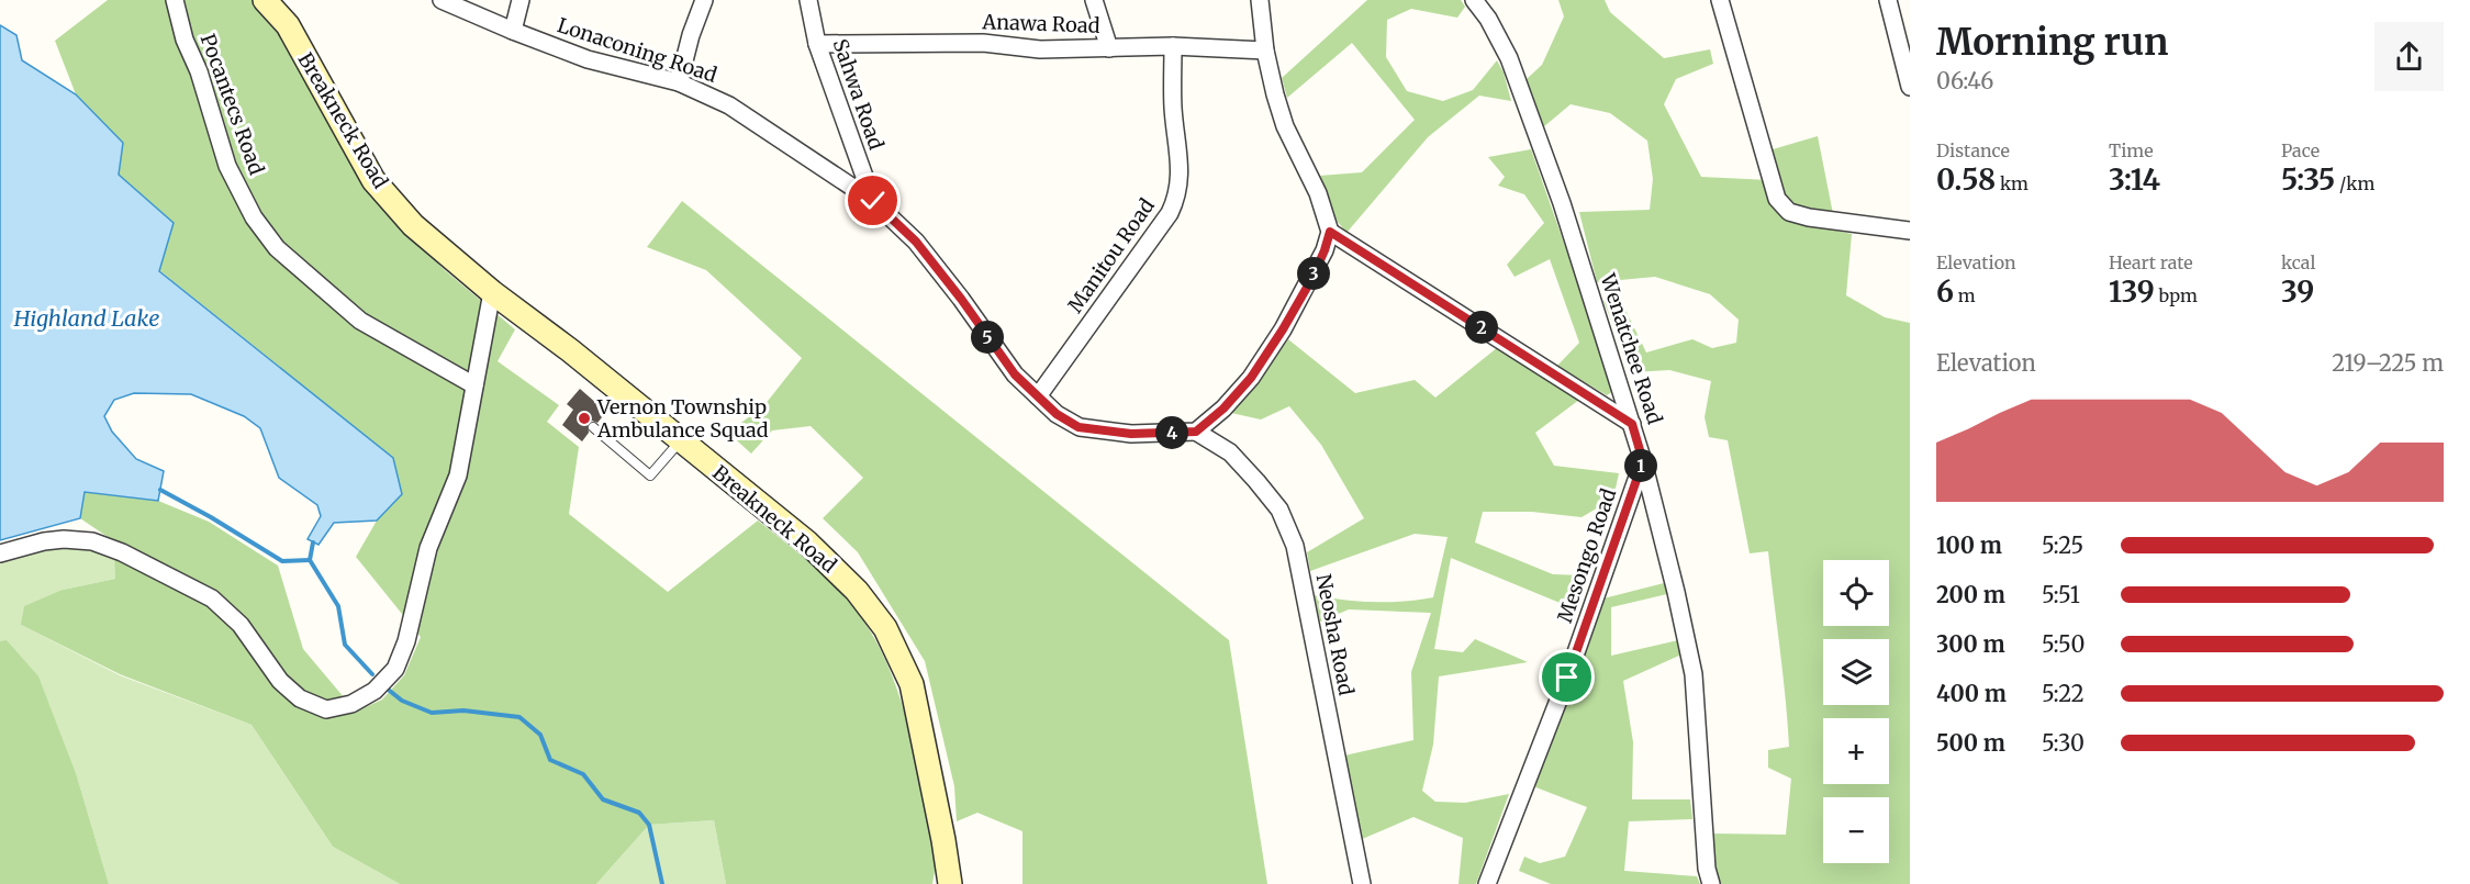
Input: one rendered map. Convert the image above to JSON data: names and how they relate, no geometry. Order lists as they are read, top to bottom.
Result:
{
  "streets": {
    "street": [
      "Anawa Road",
      "Lonaconing Road",
      "Sahwa Road",
      "Pocantecs Road",
      "Breakneck Road",
      "Manitou Road",
      "Wenatchee Road",
      "Mesongo Road",
      "Neosha Road"
    ]
  },
  "crossings": [
    ["Anawa Road", "Sahwa Road"],
    ["Anawa Road", "Manitou Road"],
    ["Lonaconing Road", "Sahwa Road"],
    ["Lonaconing Road", "Manitou Road"],
    ["Lonaconing Road", "Neosha Road"],
    ["Wenatchee Road", "Mesongo Road"]
  ],
  "water": ["Highland Lake"],
  "places": ["Vernon Township Ambulance Squad"],
  "page": {
    "heading": ["Morning run", "06:46"],
    "stats": [
      ["Distance", "0.58 km"],
      ["Time", "3:14"],
      ["Pace", "5:35 /km"],
      ["Elevation", "6 m"],
      ["Heart rate", "139 bpm"],
      ["kcal", "39"]
    ],
    "pins": [
      "3",
      "2",
      "5",
      "4",
      "1"
    ],
    "chart": ["Elevation", "219–225 m"],
    "list": [
      {
        "name": "100 m",
        "note": "5:25"
      },
      {
        "name": "200 m",
        "note": "5:51"
      },
      {
        "name": "300 m",
        "note": "5:50"
      },
      {
        "name": "400 m",
        "note": "5:22"
      },
      {
        "name": "500 m",
        "note": "5:30"
      }
    ],
    "map_buttons": ["+", "−"]
  }
}
